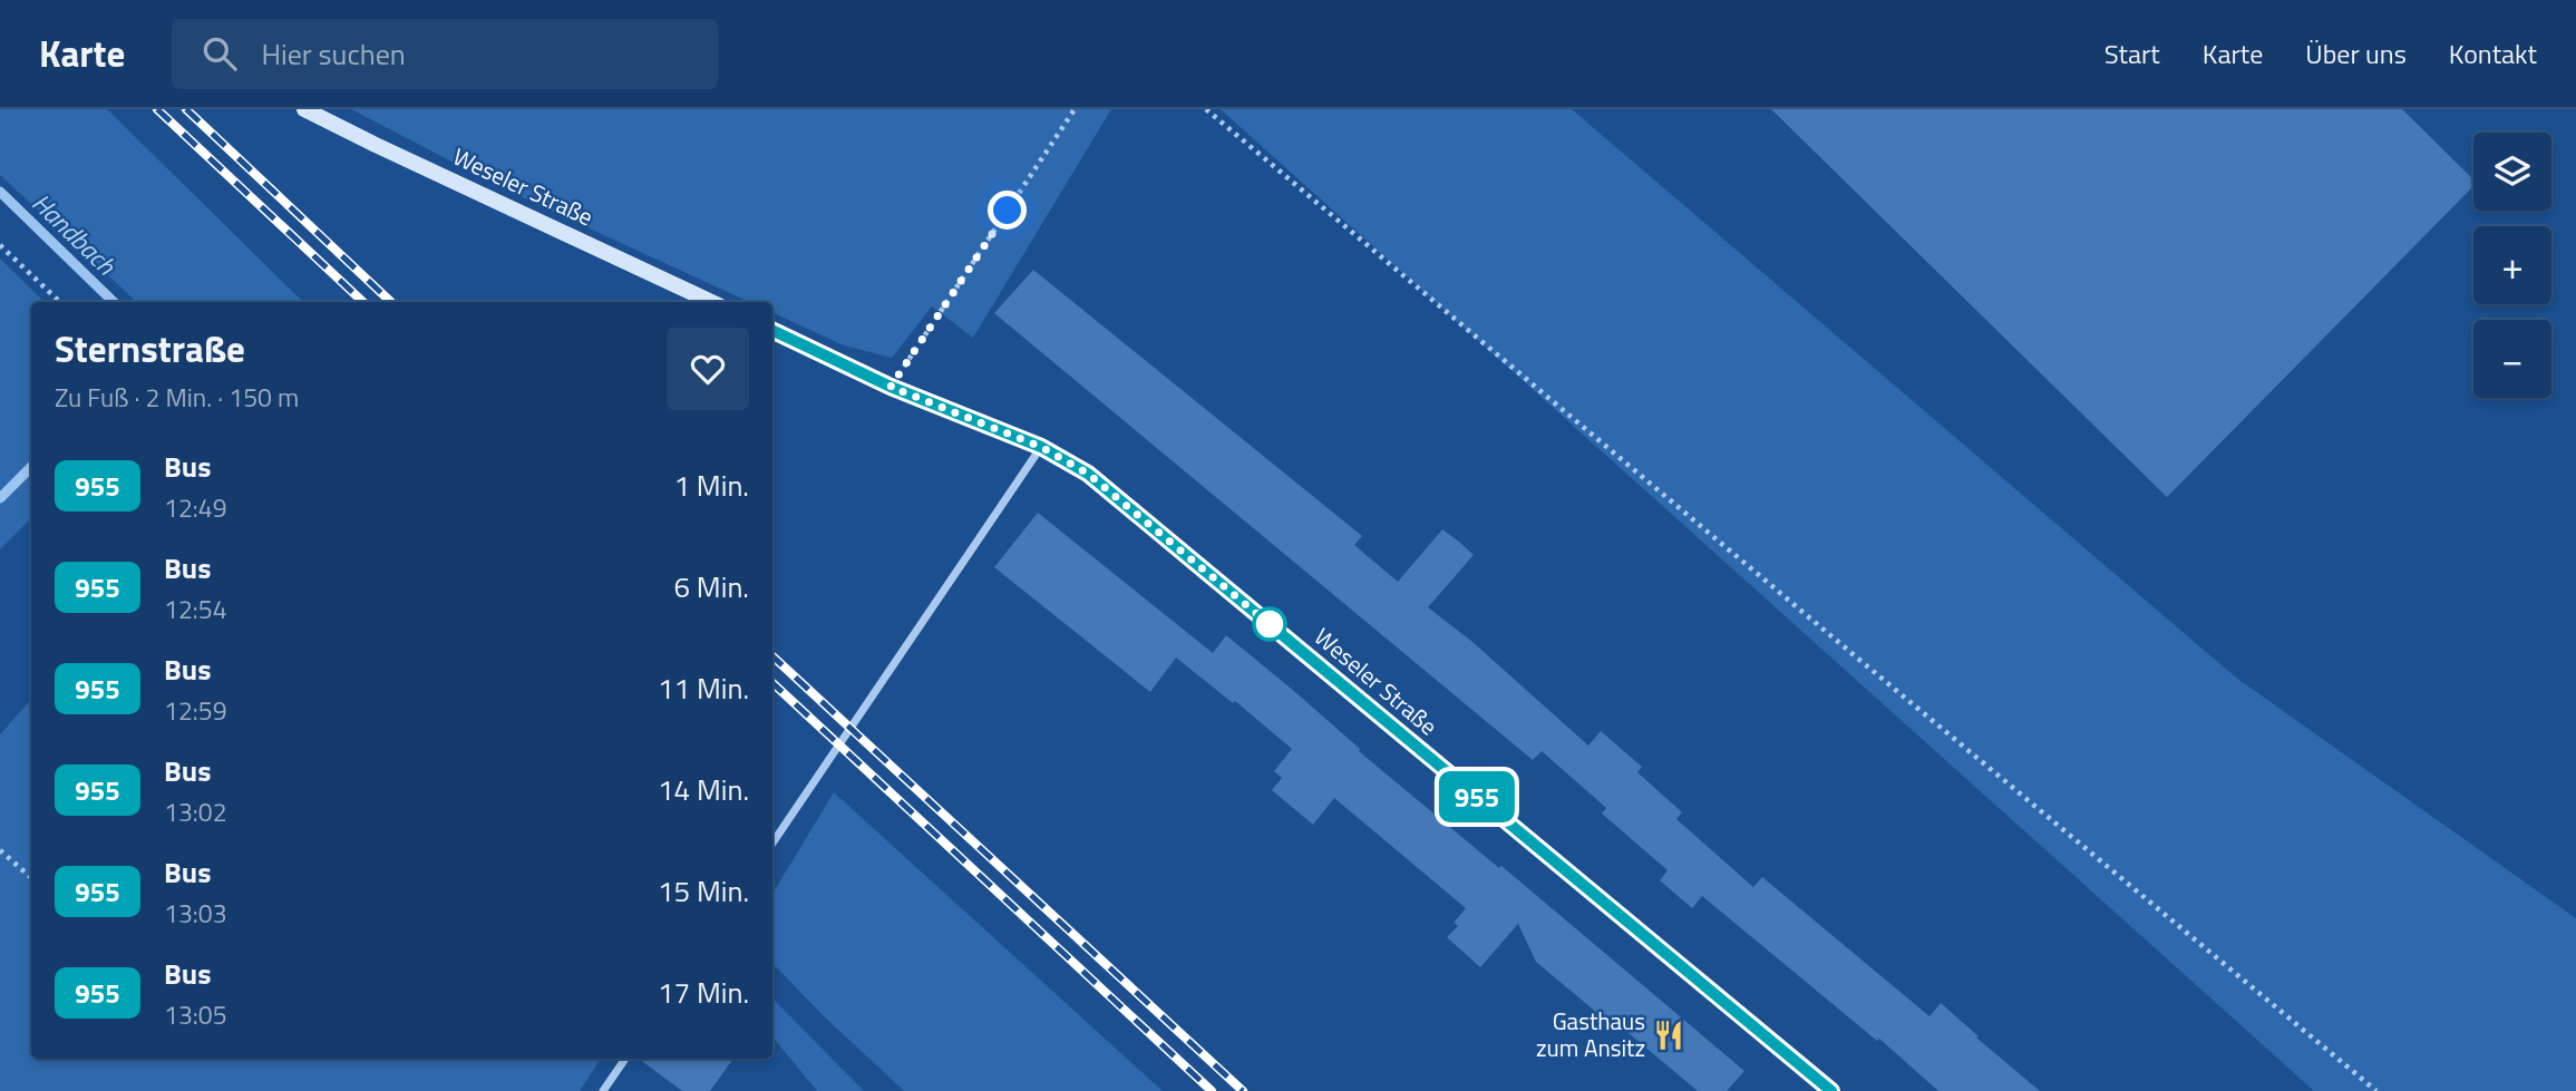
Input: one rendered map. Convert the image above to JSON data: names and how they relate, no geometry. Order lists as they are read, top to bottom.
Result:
{
  "streets": {
    "main road": ["Weseler Straße"]
  },
  "water": ["Handbach"],
  "places": {
    "restaurant": ["Gasthaus zum Ansitz"]
  },
  "lines": ["bus line 955"],
  "page": {
    "header": "Karte",
    "search": "Hier suchen",
    "nav": [
      "Start",
      "Karte",
      "Über uns",
      "Kontakt"
    ],
    "on_map": "955",
    "map_buttons": ["+", "−"],
    "heading": ["Sternstraße", "Zu Fuß · 2 Min. · 150 m"],
    "list": [
      {
        "mark": "955",
        "name": "Bus",
        "note": "12:49",
        "value": "1 Min."
      },
      {
        "mark": "955",
        "name": "Bus",
        "note": "12:54",
        "value": "6 Min."
      },
      {
        "mark": "955",
        "name": "Bus",
        "note": "12:59",
        "value": "11 Min."
      },
      {
        "mark": "955",
        "name": "Bus",
        "note": "13:02",
        "value": "14 Min."
      },
      {
        "mark": "955",
        "name": "Bus",
        "note": "13:03",
        "value": "15 Min."
      },
      {
        "mark": "955",
        "name": "Bus",
        "note": "13:05",
        "value": "17 Min."
      }
    ]
  }
}
